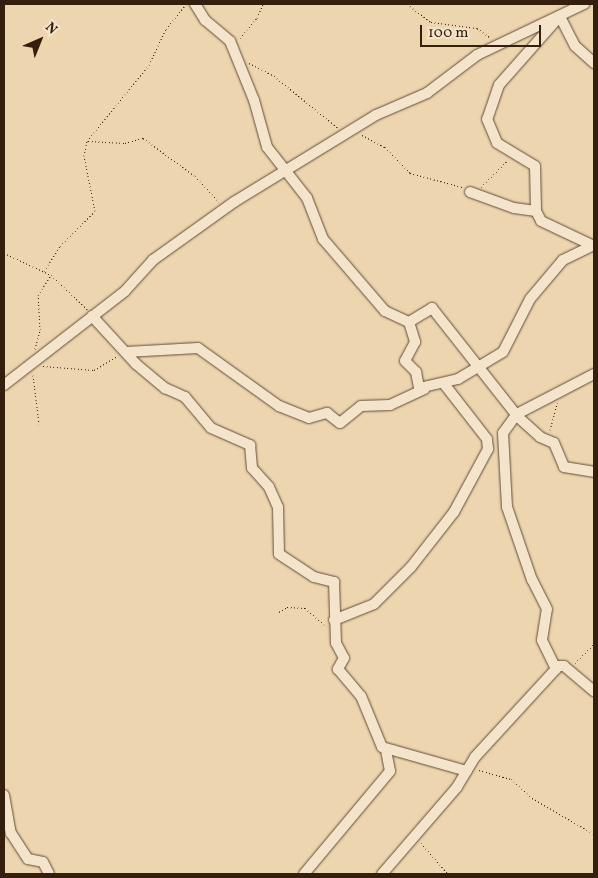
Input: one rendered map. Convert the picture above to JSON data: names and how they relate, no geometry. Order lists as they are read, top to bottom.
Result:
{
  "scale_bar": "100 m",
  "north": "top right"
}
